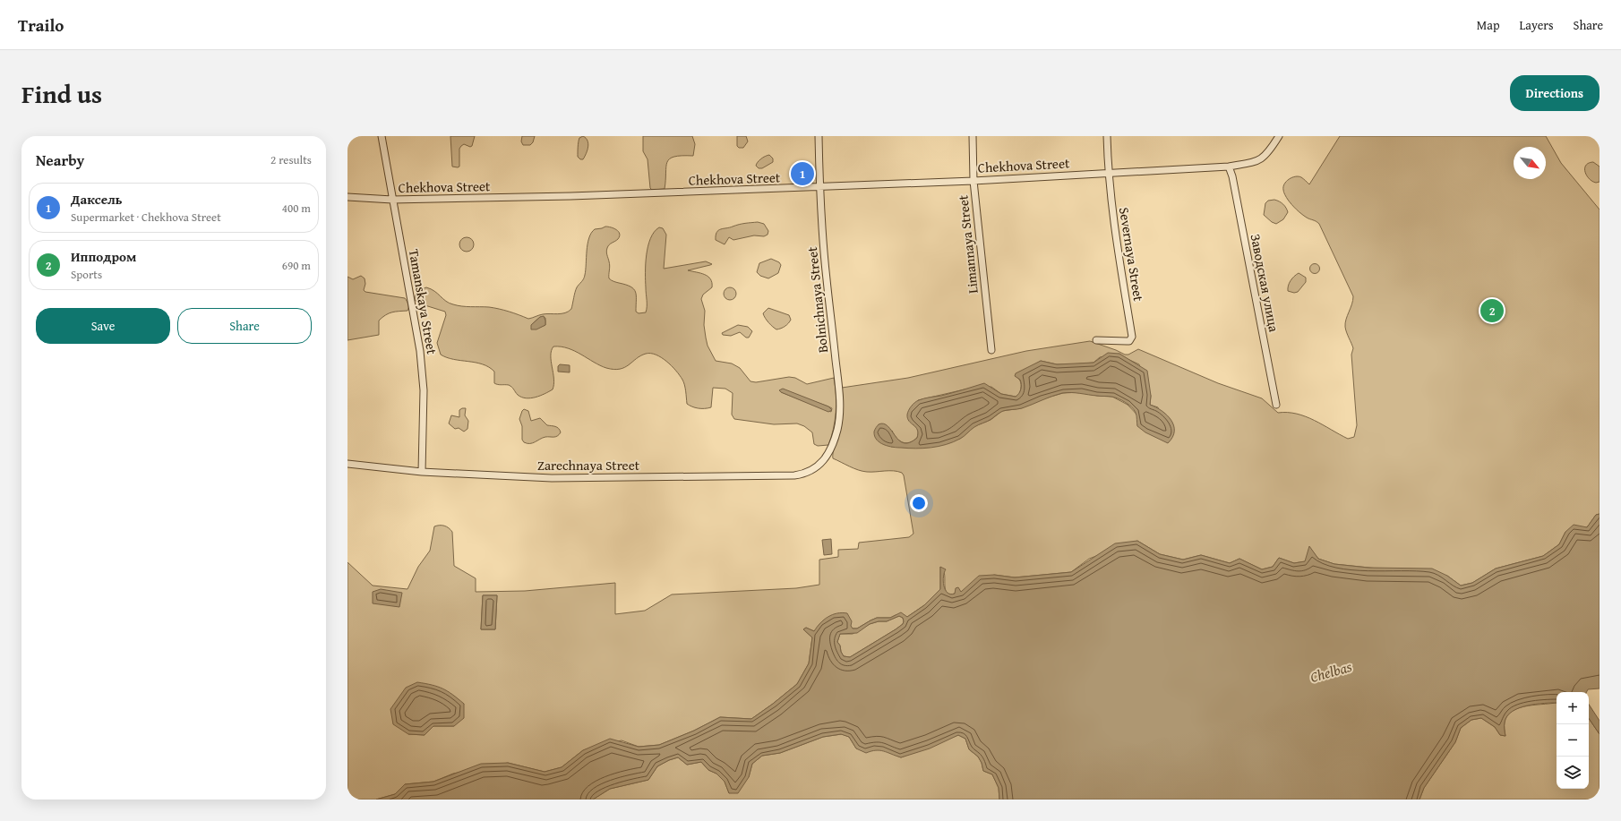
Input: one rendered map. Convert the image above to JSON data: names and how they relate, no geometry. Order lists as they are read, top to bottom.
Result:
{
  "streets": {
    "street": [
      "Chekhova Street",
      "Limannaya Street",
      "Severnaya Street",
      "Заводская улица",
      "Bolnichnaya Street",
      "Tamanskaya Street",
      "Zarechnaya Street"
    ]
  },
  "crossings": [
    ["Chekhova Street", "Limannaya Street"],
    ["Chekhova Street", "Severnaya Street"],
    ["Chekhova Street", "Заводская улица"],
    ["Chekhova Street", "Bolnichnaya Street"],
    ["Chekhova Street", "Tamanskaya Street"],
    ["Bolnichnaya Street", "Zarechnaya Street"],
    ["Tamanskaya Street", "Zarechnaya Street"]
  ],
  "water": ["Chelbas"],
  "north": "bottom right",
  "page": {
    "header": "Trailo",
    "nav": ["Map", "Layers", "Share"],
    "title": "Find us",
    "buttons": [
      "Directions",
      ["Save", "Share"]
    ],
    "heading": ["Nearby", "2 results"],
    "pins": ["1", "2"],
    "list": [
      {
        "mark": "1",
        "name": "Даксель",
        "note": "Supermarket · Chekhova Street",
        "value": "400 m"
      },
      {
        "mark": "2",
        "name": "Ипподром",
        "note": "Sports",
        "value": "690 m"
      }
    ],
    "map_buttons": ["+", "−"]
  }
}
